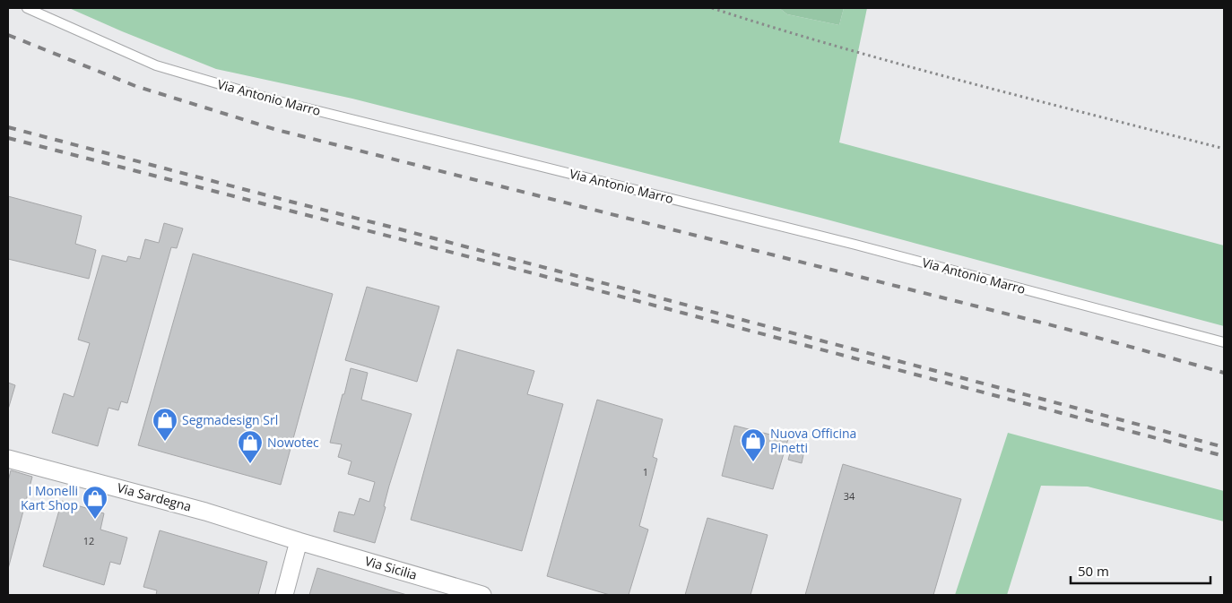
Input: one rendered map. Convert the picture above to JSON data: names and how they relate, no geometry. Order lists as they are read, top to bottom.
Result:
{
  "streets": {
    "street": ["Via Sardegna", "Via Sicilia"],
    "lane": ["Via Antonio Marro"]
  },
  "crossings": [
    ["Via Sardegna", "Via Sicilia"]
  ],
  "places": {
    "shop": [
      "Segmadesign Srl",
      "Nuova Officina Pinetti",
      "Nowotec",
      "I Monelli Kart Shop"
    ]
  },
  "house_numbers": ["1", "34", "12"],
  "scale_bar": "50 m"
}
